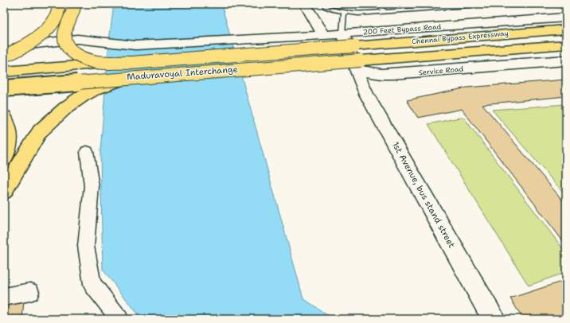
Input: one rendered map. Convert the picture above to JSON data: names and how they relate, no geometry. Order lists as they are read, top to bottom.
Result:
{
  "streets": {
    "highway": ["Chennai Bypass Expressway", "Maduravoyal Interchange"],
    "street": ["200 Feet Bypass Road", "Service Road", "1st Avenue, bus stand street"]
  },
  "crossings": [
    ["Chennai Bypass Expressway", "Service Road"],
    ["Chennai Bypass Expressway", "Maduravoyal Interchange"],
    ["Chennai Bypass Expressway", "1st Avenue, bus stand street"],
    ["Service Road", "Maduravoyal Interchange"],
    ["Service Road", "1st Avenue, bus stand street"],
    ["Maduravoyal Interchange", "1st Avenue, bus stand street"]
  ]
}
